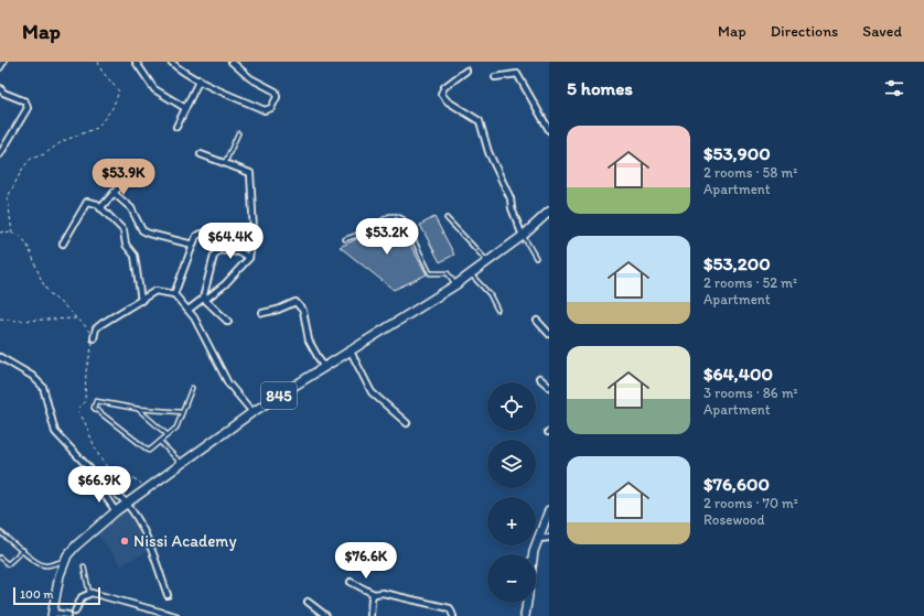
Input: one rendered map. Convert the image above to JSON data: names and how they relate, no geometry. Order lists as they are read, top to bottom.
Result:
{
  "streets": {
    "main road": ["845"]
  },
  "places": ["Nissi Academy"],
  "scale_bar": "100 m",
  "page": {
    "header": "Map",
    "nav": ["Map", "Directions", "Saved"],
    "heading": "5 homes",
    "list": [
      {
        "name": "$53,900",
        "note": "2 rooms · 58 m² · Apartment"
      },
      {
        "name": "$53,200",
        "note": "2 rooms · 52 m² · Apartment"
      },
      {
        "name": "$64,400",
        "note": "3 rooms · 86 m² · Apartment"
      },
      {
        "name": "$76,600",
        "note": "2 rooms · 70 m² · Rosewood"
      }
    ],
    "price": [
      "$53.9K",
      "$53.2K",
      "$64.4K",
      "$66.9K",
      "$76.6K"
    ],
    "map_buttons": ["+", "−"],
    "scale": "100 m"
  }
}
